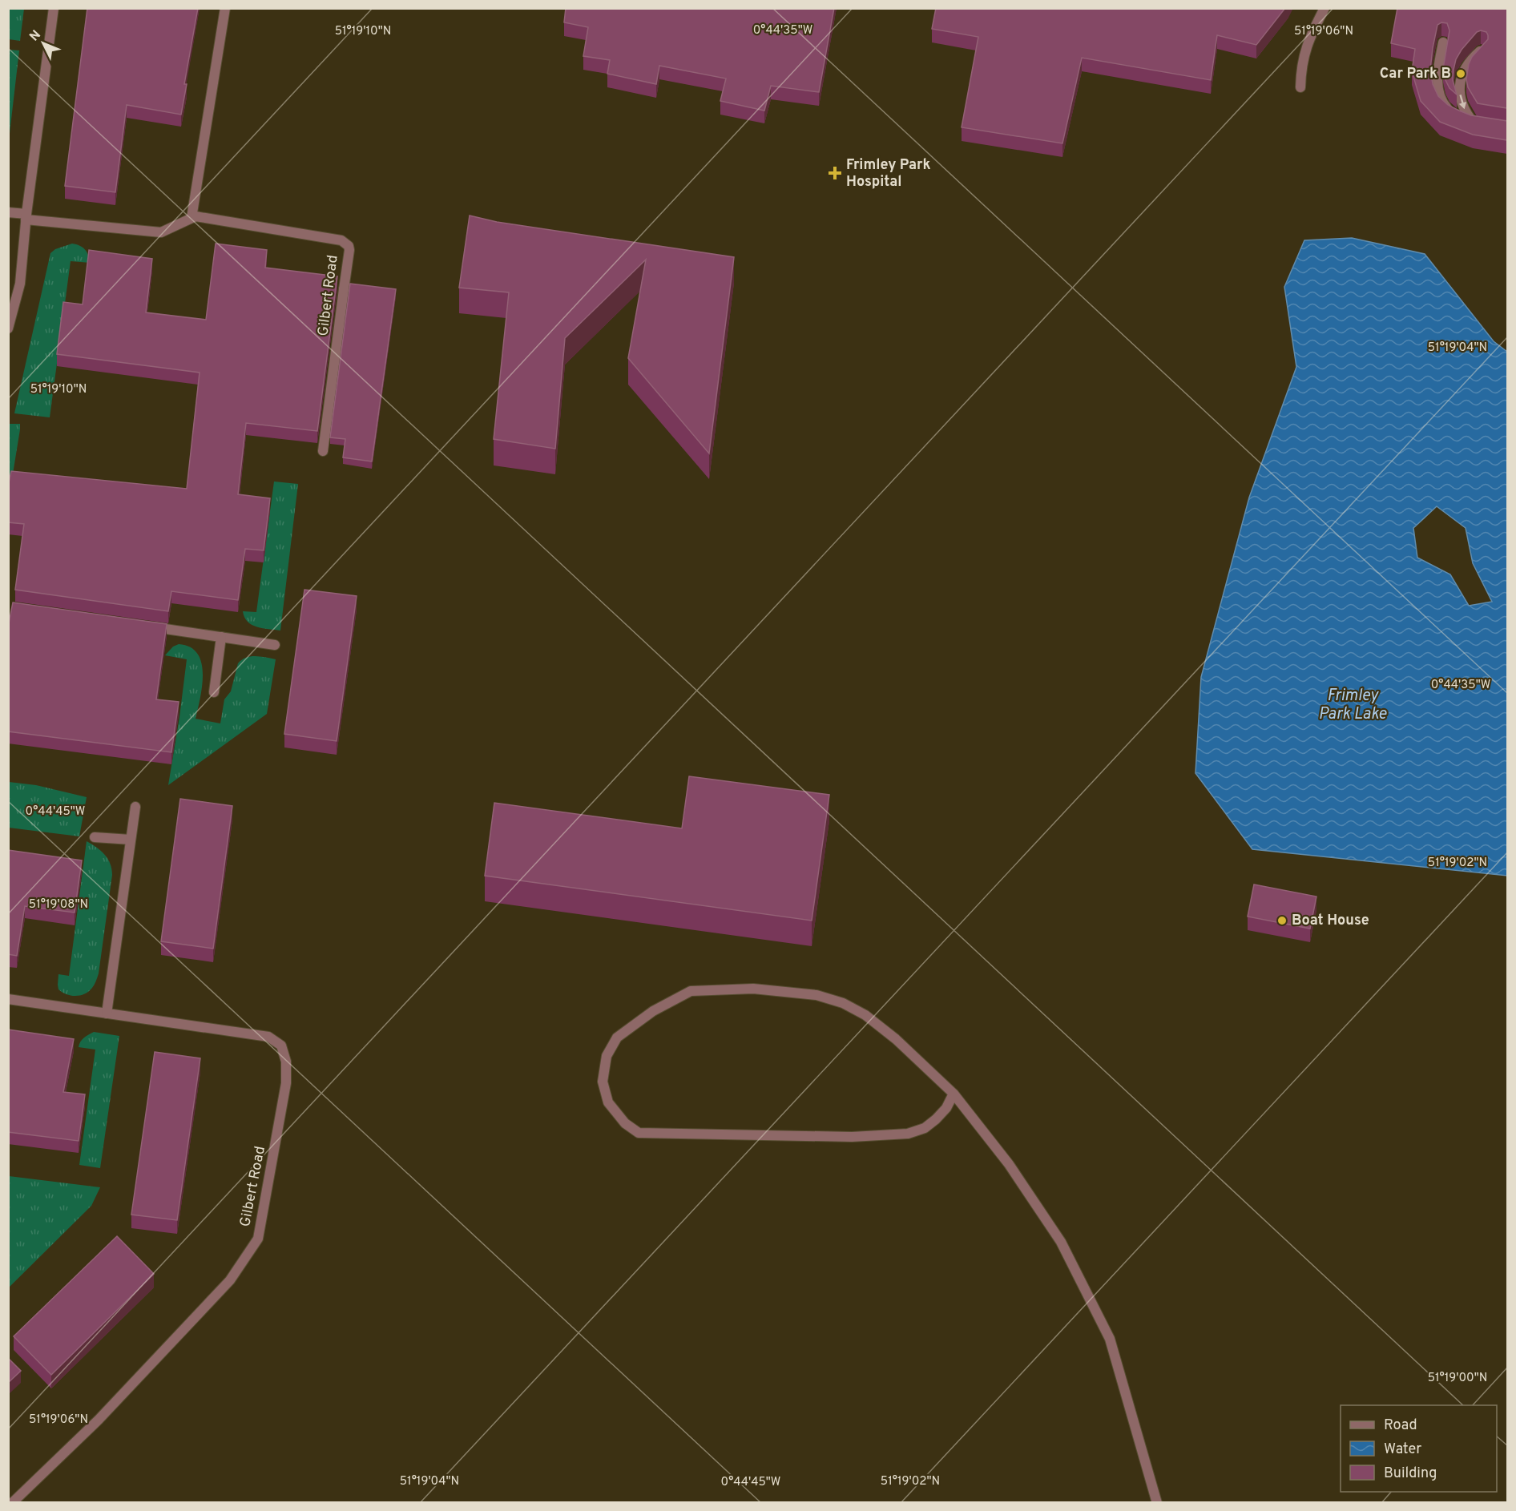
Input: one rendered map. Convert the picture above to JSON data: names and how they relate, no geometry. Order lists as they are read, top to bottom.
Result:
{
  "streets": {
    "street": ["Gilbert Road"]
  },
  "water": ["Frimley Park Lake"],
  "places": {
    "other": ["Car Park B", "Boat House"],
    "health": ["Frimley Park Hospital"]
  },
  "legend": ["Road", "Water", "Building"],
  "north": "top left",
  "coordinates": [
    "0°44'35\"W",
    "51°19'10\"N",
    "51°19'06\"N",
    "51°19'04\"N",
    "0°44'45\"W",
    "51°19'02\"N",
    "51°19'08\"N",
    "51°19'00\"N"
  ]
}
